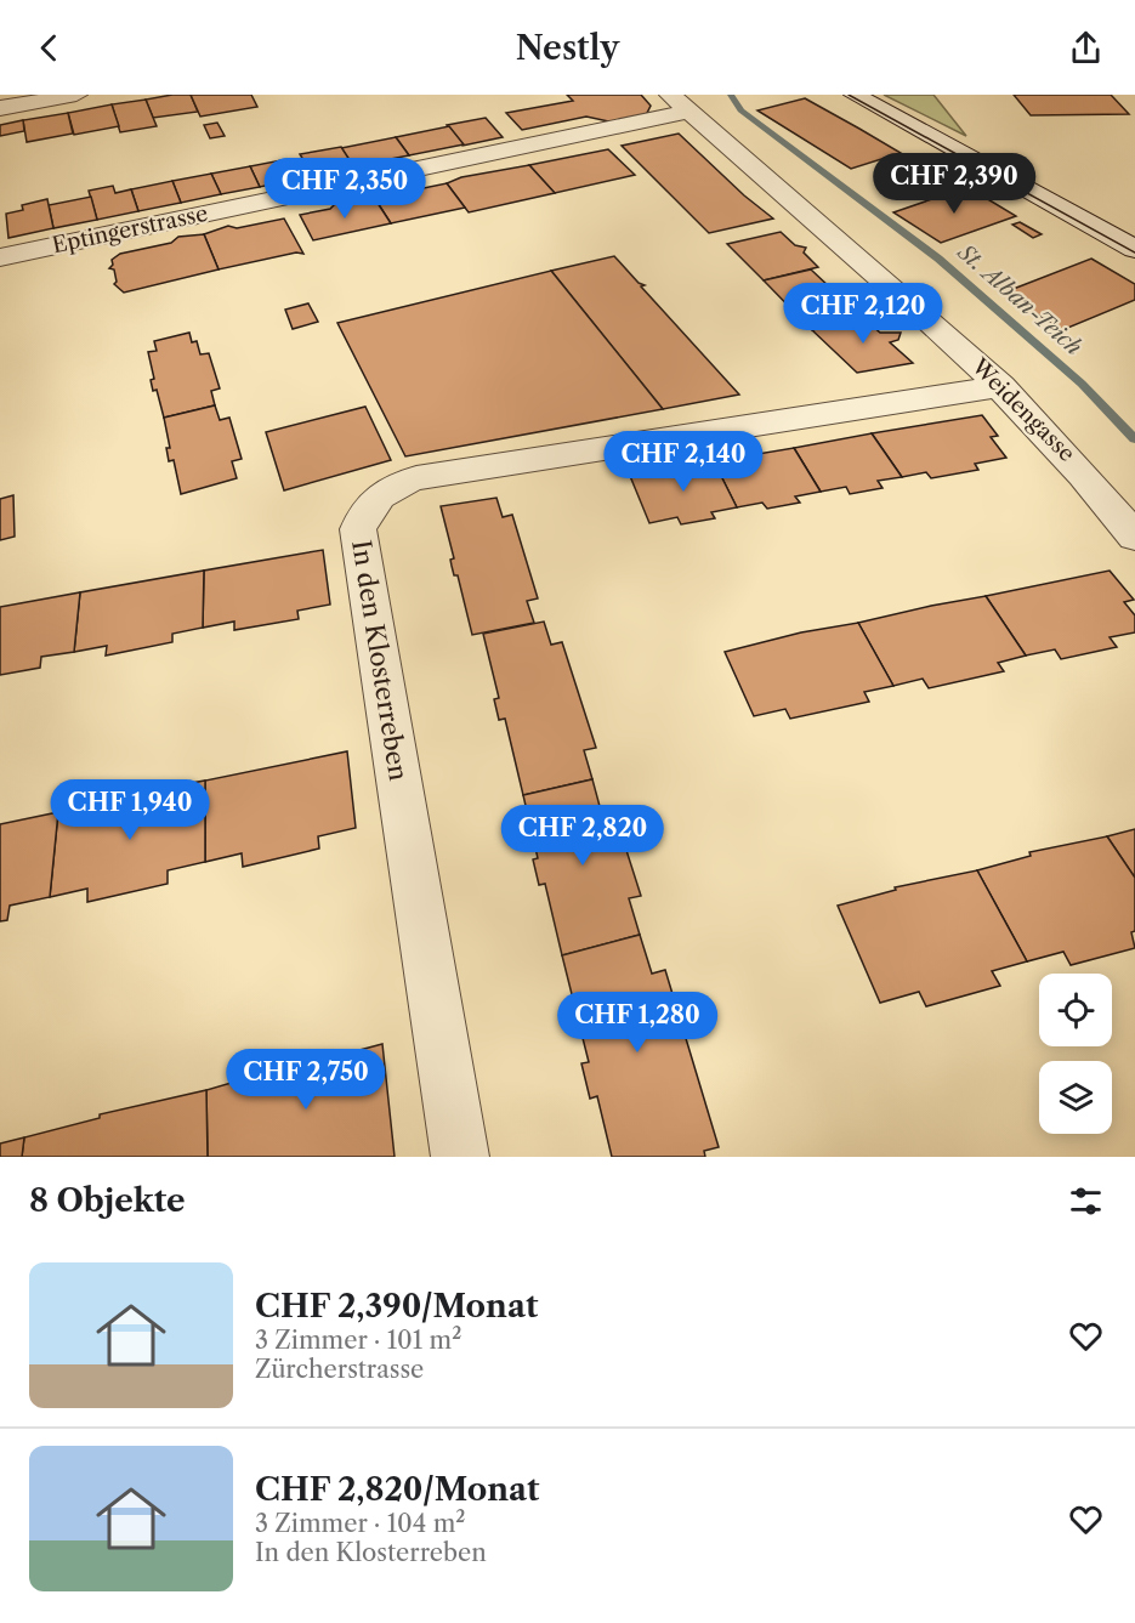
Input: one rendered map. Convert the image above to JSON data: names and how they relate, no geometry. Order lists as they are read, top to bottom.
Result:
{
  "streets": {
    "street": ["Eptingerstrasse", "Weidengasse", "In den Klosterreben"]
  },
  "crossings": [
    ["Eptingerstrasse", "Weidengasse"],
    ["Weidengasse", "In den Klosterreben"]
  ],
  "water": ["St. Alban-Teich"],
  "page": {
    "header": "Nestly",
    "price": [
      "CHF 2,390",
      "CHF 2,350",
      "CHF 2,120",
      "CHF 2,140",
      "CHF 1,940",
      "CHF 2,820",
      "CHF 1,280",
      "CHF 2,750"
    ],
    "heading": "8 Objekte",
    "list": [
      {
        "name": "CHF 2,390/Monat",
        "note": "3 Zimmer · 101 m² · Zürcherstrasse"
      },
      {
        "name": "CHF 2,820/Monat",
        "note": "3 Zimmer · 104 m² · In den Klosterreben"
      }
    ]
  }
}
